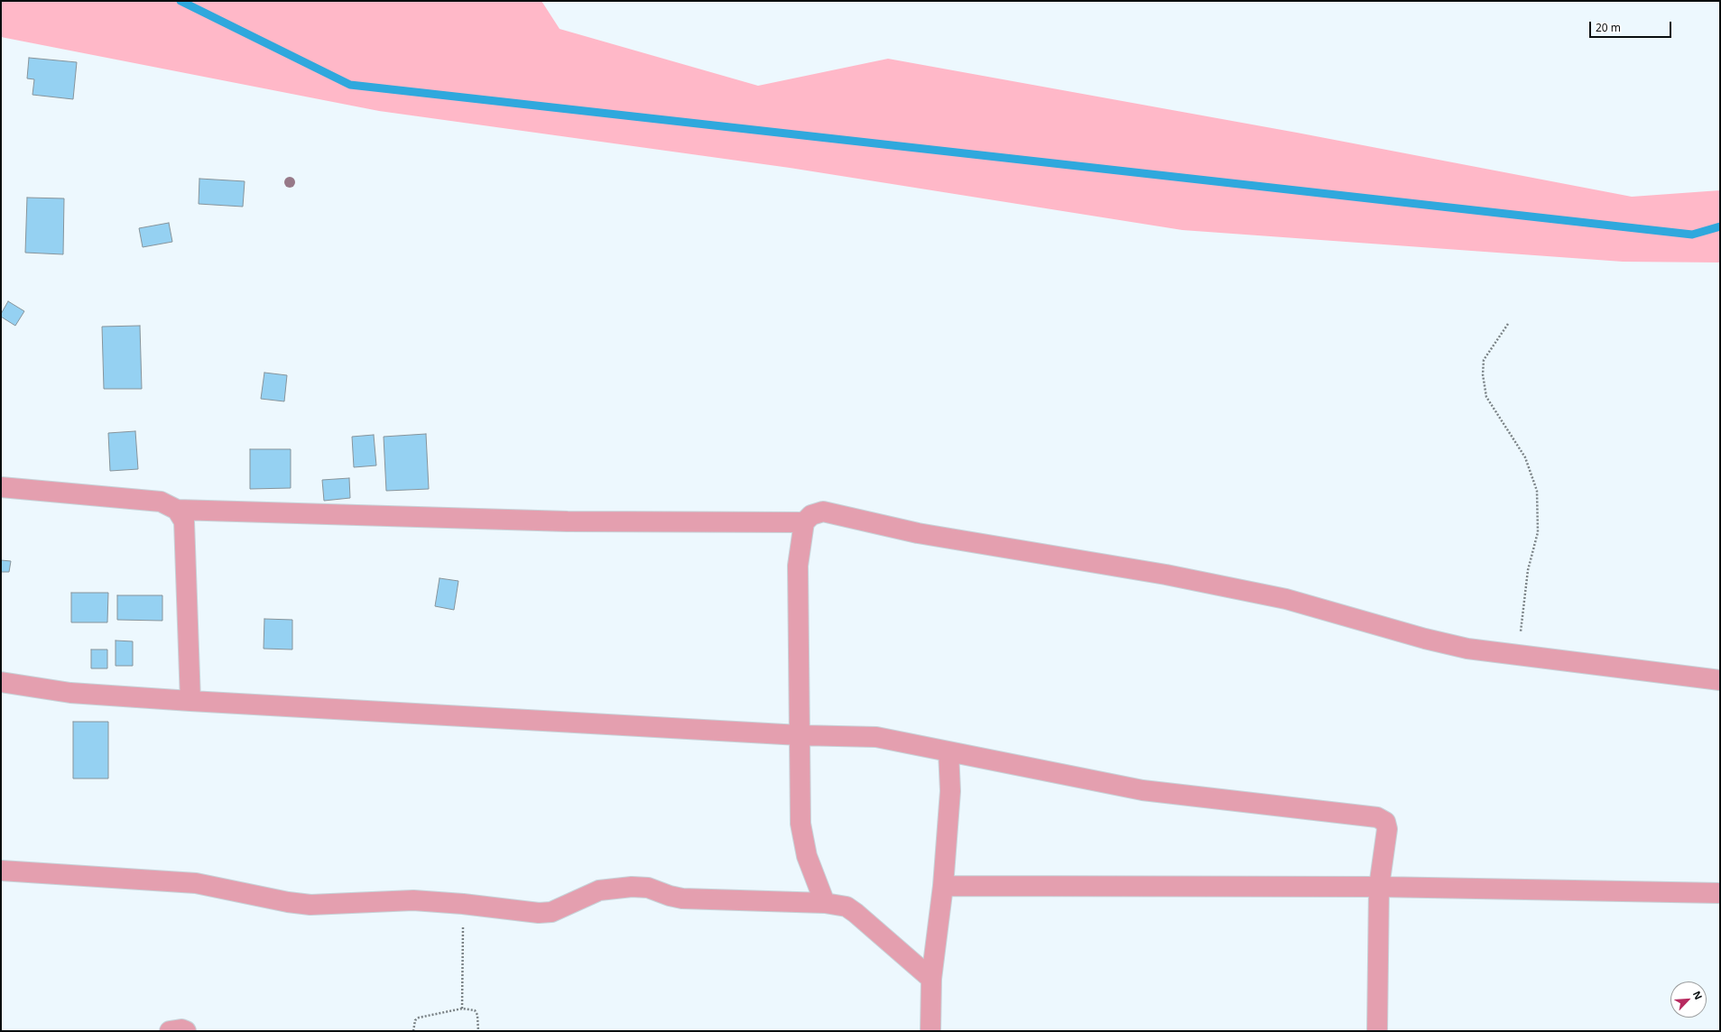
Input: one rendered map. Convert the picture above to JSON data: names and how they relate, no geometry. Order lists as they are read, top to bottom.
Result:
{
  "scale_bar": "20 m",
  "north": "top right"
}
